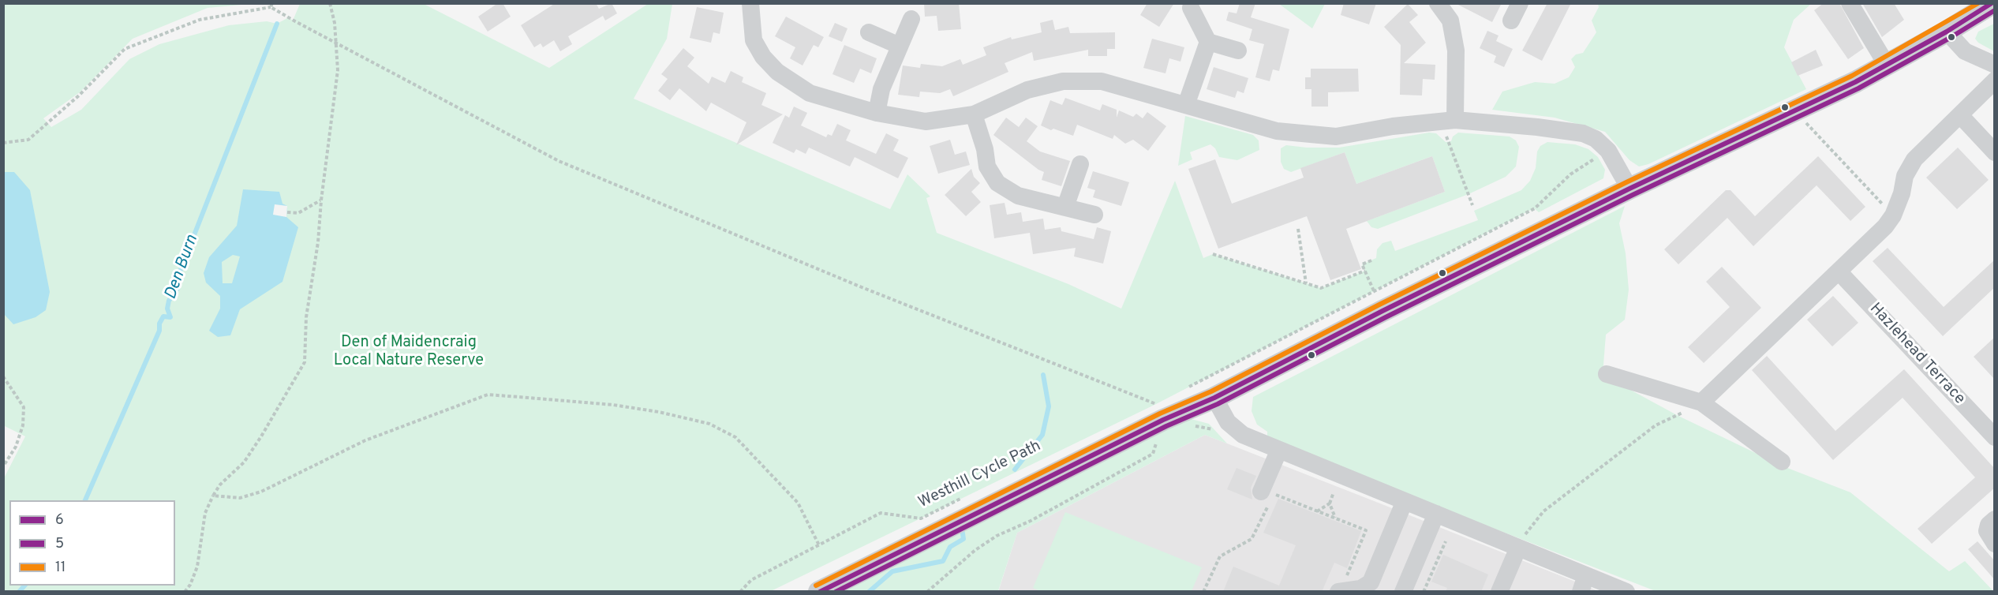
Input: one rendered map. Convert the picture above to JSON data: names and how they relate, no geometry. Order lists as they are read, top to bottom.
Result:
{
  "streets": {
    "street": ["Hazlehead Terrace"],
    "path": ["Westhill Cycle Path"]
  },
  "water": ["Den Burn"],
  "parks": ["Den of Maidencraig Local Nature Reserve"],
  "lines": ["transit line 6", "transit line 11", "transit line 5"],
  "legend": ["6", "5", "11"]
}
